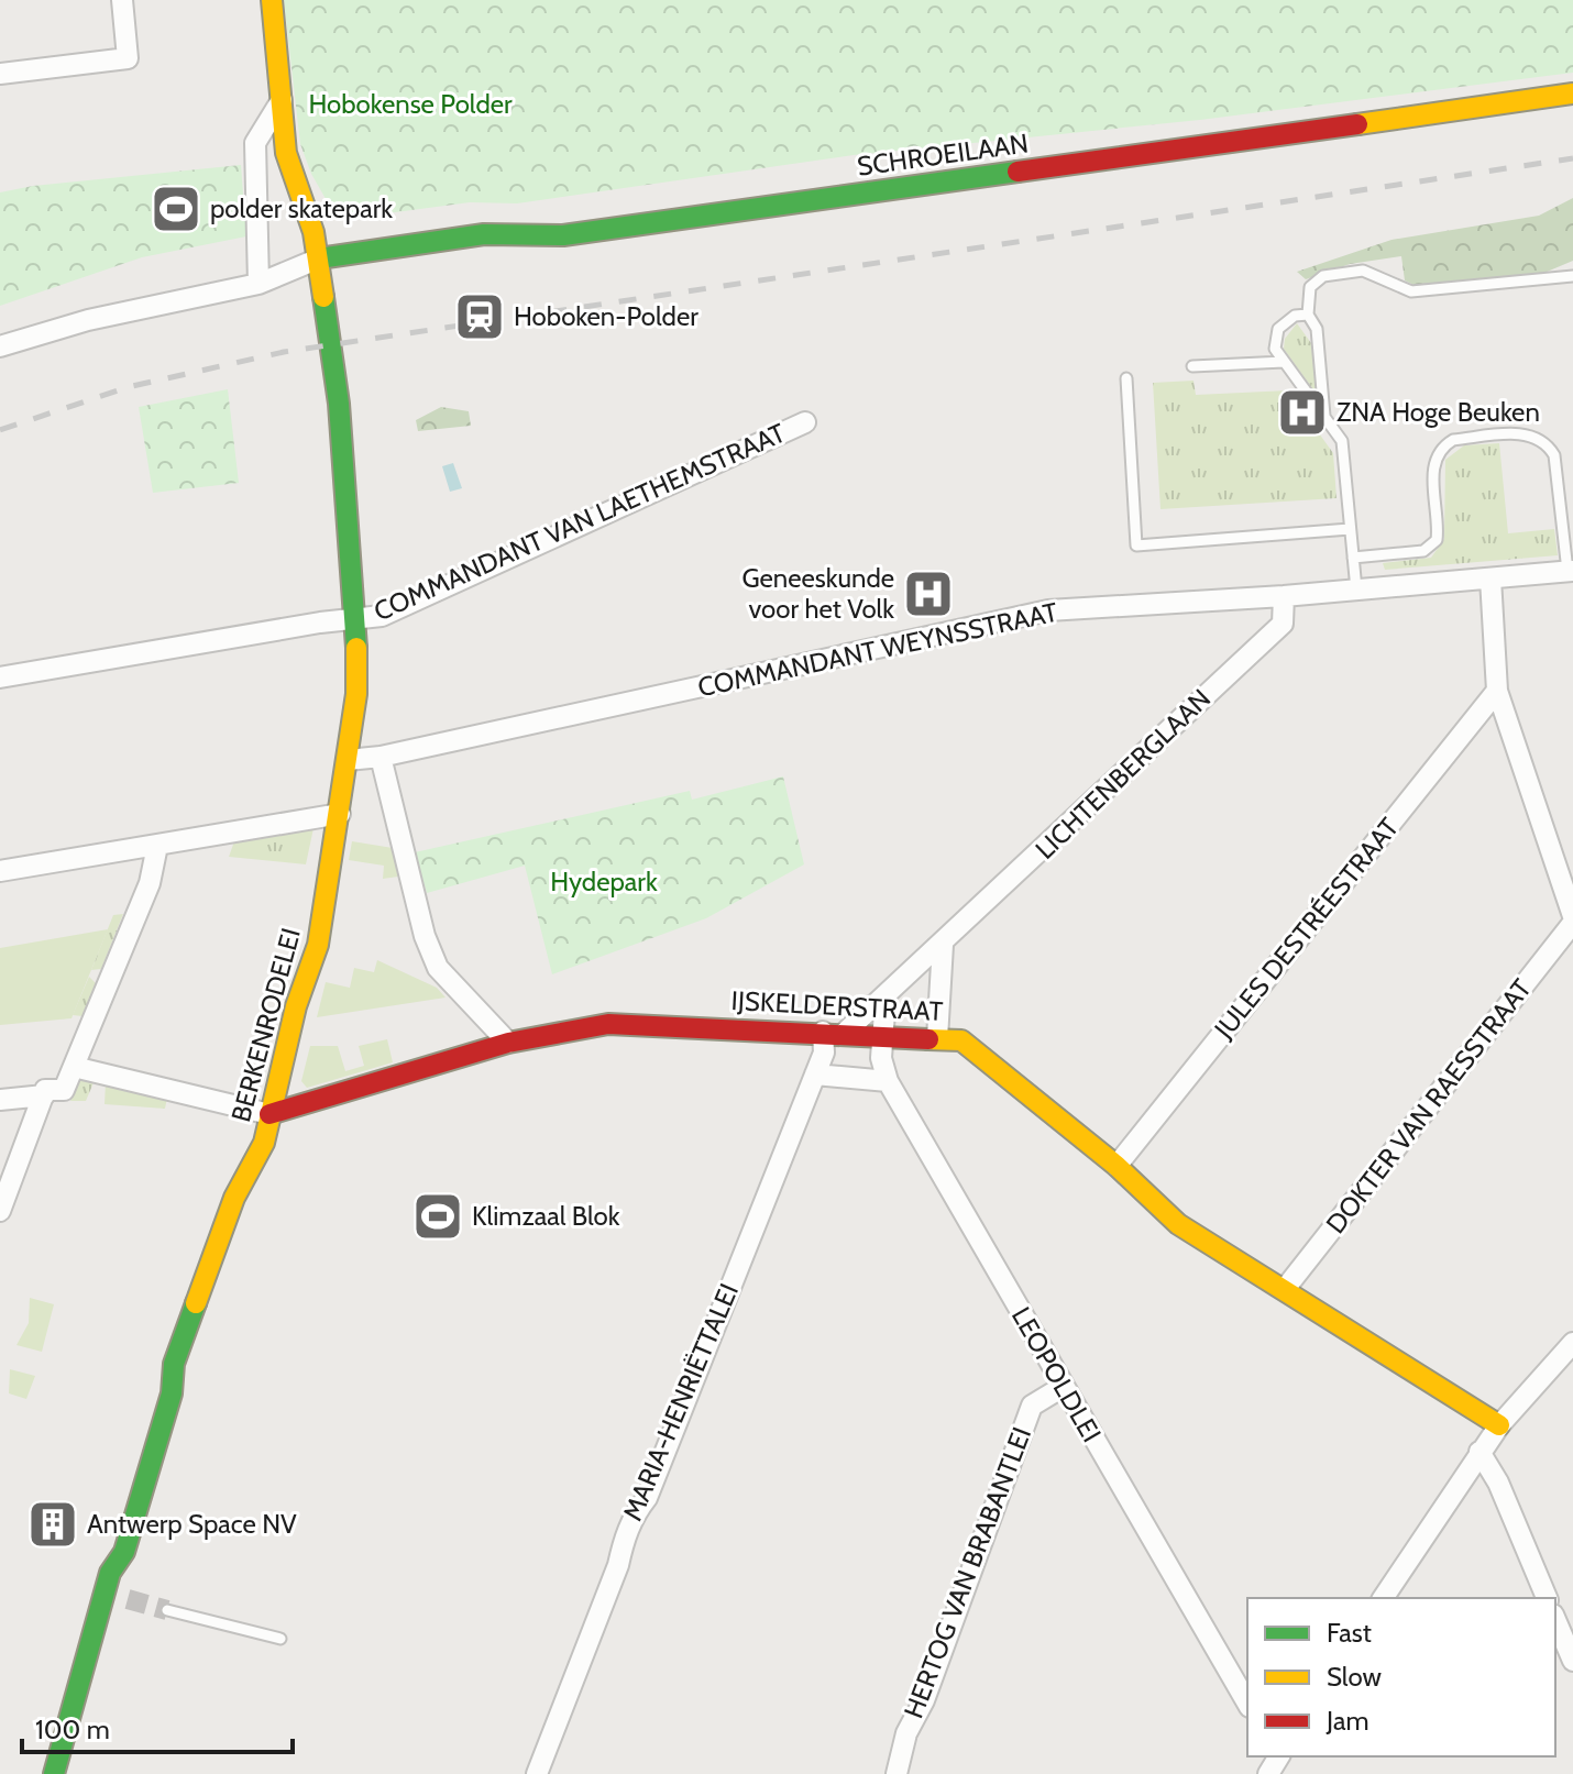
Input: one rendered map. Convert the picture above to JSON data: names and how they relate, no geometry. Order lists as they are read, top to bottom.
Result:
{
  "streets": {
    "street": [
      "SCHROEILAAN",
      "COMMANDANT VAN LAETHEMSTRAAT",
      "COMMANDANT WEYNSSTRAAT",
      "LICHTENBERGLAAN",
      "JULES DESTRÉESTRAAT",
      "IJSKELDERSTRAAT",
      "BERKENRODELEI",
      "DOKTER VAN RAESSTRAAT",
      "LEOPOLDLEI",
      "MARIA-HENRIËTTALEI",
      "HERTOG VAN BRABANTLEI"
    ]
  },
  "crossings": [
    ["SCHROEILAAN", "BERKENRODELEI"],
    ["COMMANDANT VAN LAETHEMSTRAAT", "BERKENRODELEI"],
    ["COMMANDANT WEYNSSTRAAT", "LICHTENBERGLAAN"],
    ["COMMANDANT WEYNSSTRAAT", "BERKENRODELEI"],
    ["LICHTENBERGLAAN", "IJSKELDERSTRAAT"],
    ["JULES DESTRÉESTRAAT", "IJSKELDERSTRAAT"],
    ["IJSKELDERSTRAAT", "BERKENRODELEI"],
    ["IJSKELDERSTRAAT", "DOKTER VAN RAESSTRAAT"],
    ["IJSKELDERSTRAAT", "LEOPOLDLEI"],
    ["IJSKELDERSTRAAT", "MARIA-HENRIËTTALEI"],
    ["LEOPOLDLEI", "HERTOG VAN BRABANTLEI"]
  ],
  "parks": ["Hobokense Polder", "Hydepark"],
  "places": {
    "sports": ["polder skatepark", "Klimzaal Blok"],
    "station": ["Hoboken-Polder"],
    "hospital": ["ZNA Hoge Beuken", "Geneeskunde voor het Volk"],
    "building": ["Antwerp Space NV"]
  },
  "legend": ["Fast", "Slow", "Jam"],
  "scale_bar": "100 m"
}
